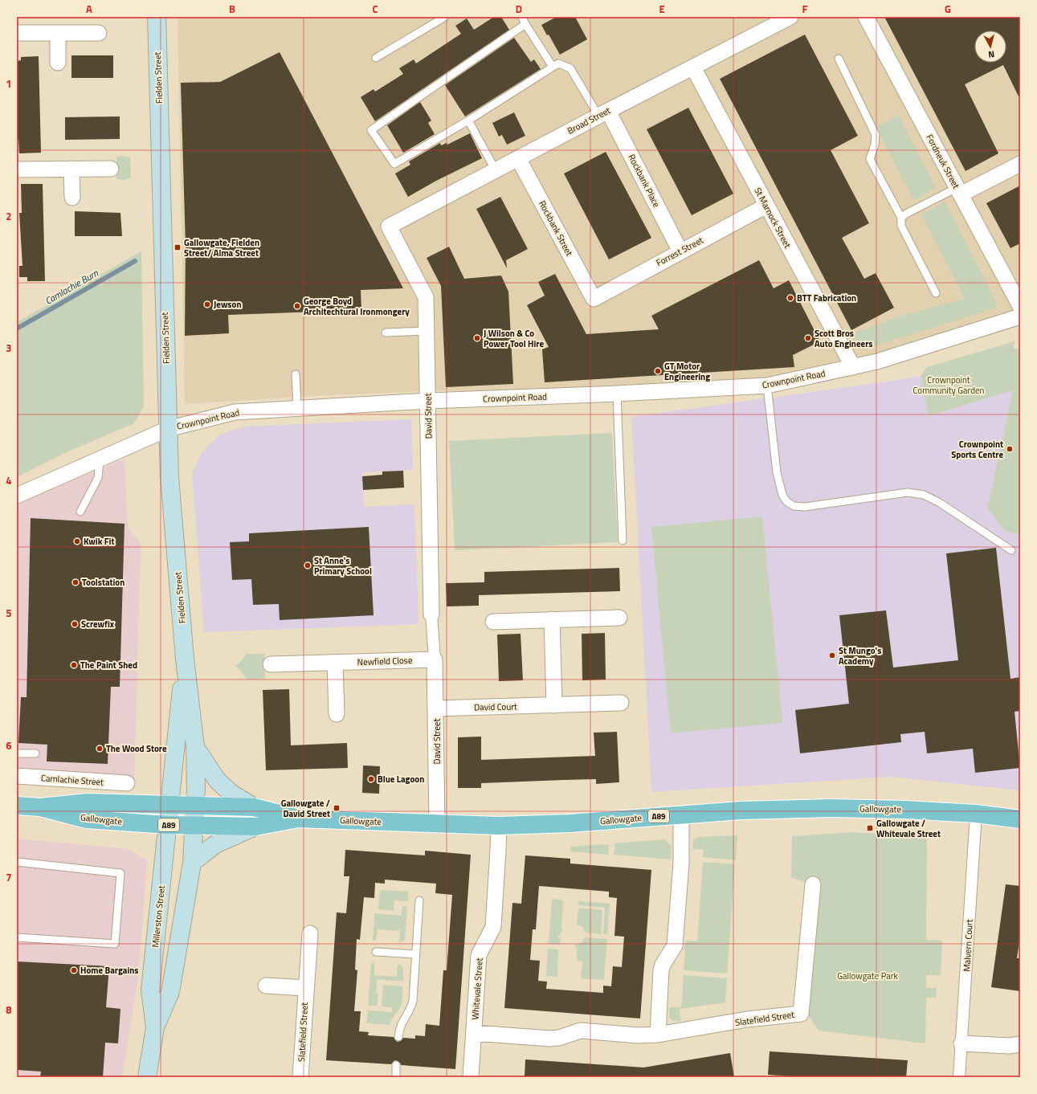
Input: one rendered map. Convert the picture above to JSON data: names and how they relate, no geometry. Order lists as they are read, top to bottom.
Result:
{
  "streets": {
    "main road": [
      "Fielden Street",
      "Gallowgate",
      "A89",
      "Millerston Street"
    ],
    "street": [
      "Broad Street",
      "Fordneuk Street",
      "Rockbank Place",
      "St Marnock Street",
      "Rockbank Street",
      "Forrest Street",
      "Crownpoint Road",
      "David Street",
      "Newfield Close",
      "David Court",
      "Camlachie Street",
      "Malvern Court",
      "Whitevale Street",
      "Slatefield Street"
    ]
  },
  "crossings": [
    ["Fielden Street", "Crownpoint Road"],
    ["Fielden Street", "Gallowgate"],
    ["Fielden Street", "Millerston Street"],
    ["Broad Street", "Rockbank Place"],
    ["Broad Street", "St Marnock Street"],
    ["Broad Street", "Rockbank Street"],
    ["Broad Street", "David Street"],
    ["Rockbank Place", "Forrest Street"],
    ["St Marnock Street", "Forrest Street"],
    ["St Marnock Street", "Crownpoint Road"],
    ["Rockbank Street", "Forrest Street"],
    ["Crownpoint Road", "David Street"],
    ["David Street", "Newfield Close"],
    ["David Street", "David Court"],
    ["David Street", "Gallowgate"],
    ["Gallowgate", "Millerston Street"],
    ["Gallowgate", "Malvern Court"],
    ["Gallowgate", "Whitevale Street"],
    ["Whitevale Street", "Slatefield Street"]
  ],
  "water": ["Camlachie Burn"],
  "parks": ["Crownpoint Community Garden", "Gallowgate Park"],
  "places": {
    "transit": ["Gallowgate, Fielden Street/ Alma Street", "Gallowgate / David Street", "Gallowgate / Whitevale Street"],
    "other": [
      "BTT Fabrication",
      "Jewson",
      "George Boyd Architechtural Ironmongery",
      "J Wilson & Co Power Tool Hire",
      "Scott Bros Auto Engineers",
      "GT Motor Engineering",
      "Crownpoint Sports Centre",
      "Kwik Fit",
      "St Anne's Primary School",
      "Toolstation",
      "Screwfix",
      "St Mungo's Academy",
      "The Paint Shed",
      "The Wood Store",
      "Blue Lagoon",
      "Home Bargains"
    ]
  },
  "north": "bottom",
  "grid": {
    "columns": [
      "A",
      "B",
      "C",
      "D",
      "E",
      "F",
      "G"
    ],
    "rows": [
      "1",
      "2",
      "3",
      "4",
      "5",
      "6",
      "7",
      "8"
    ]
  }
}
